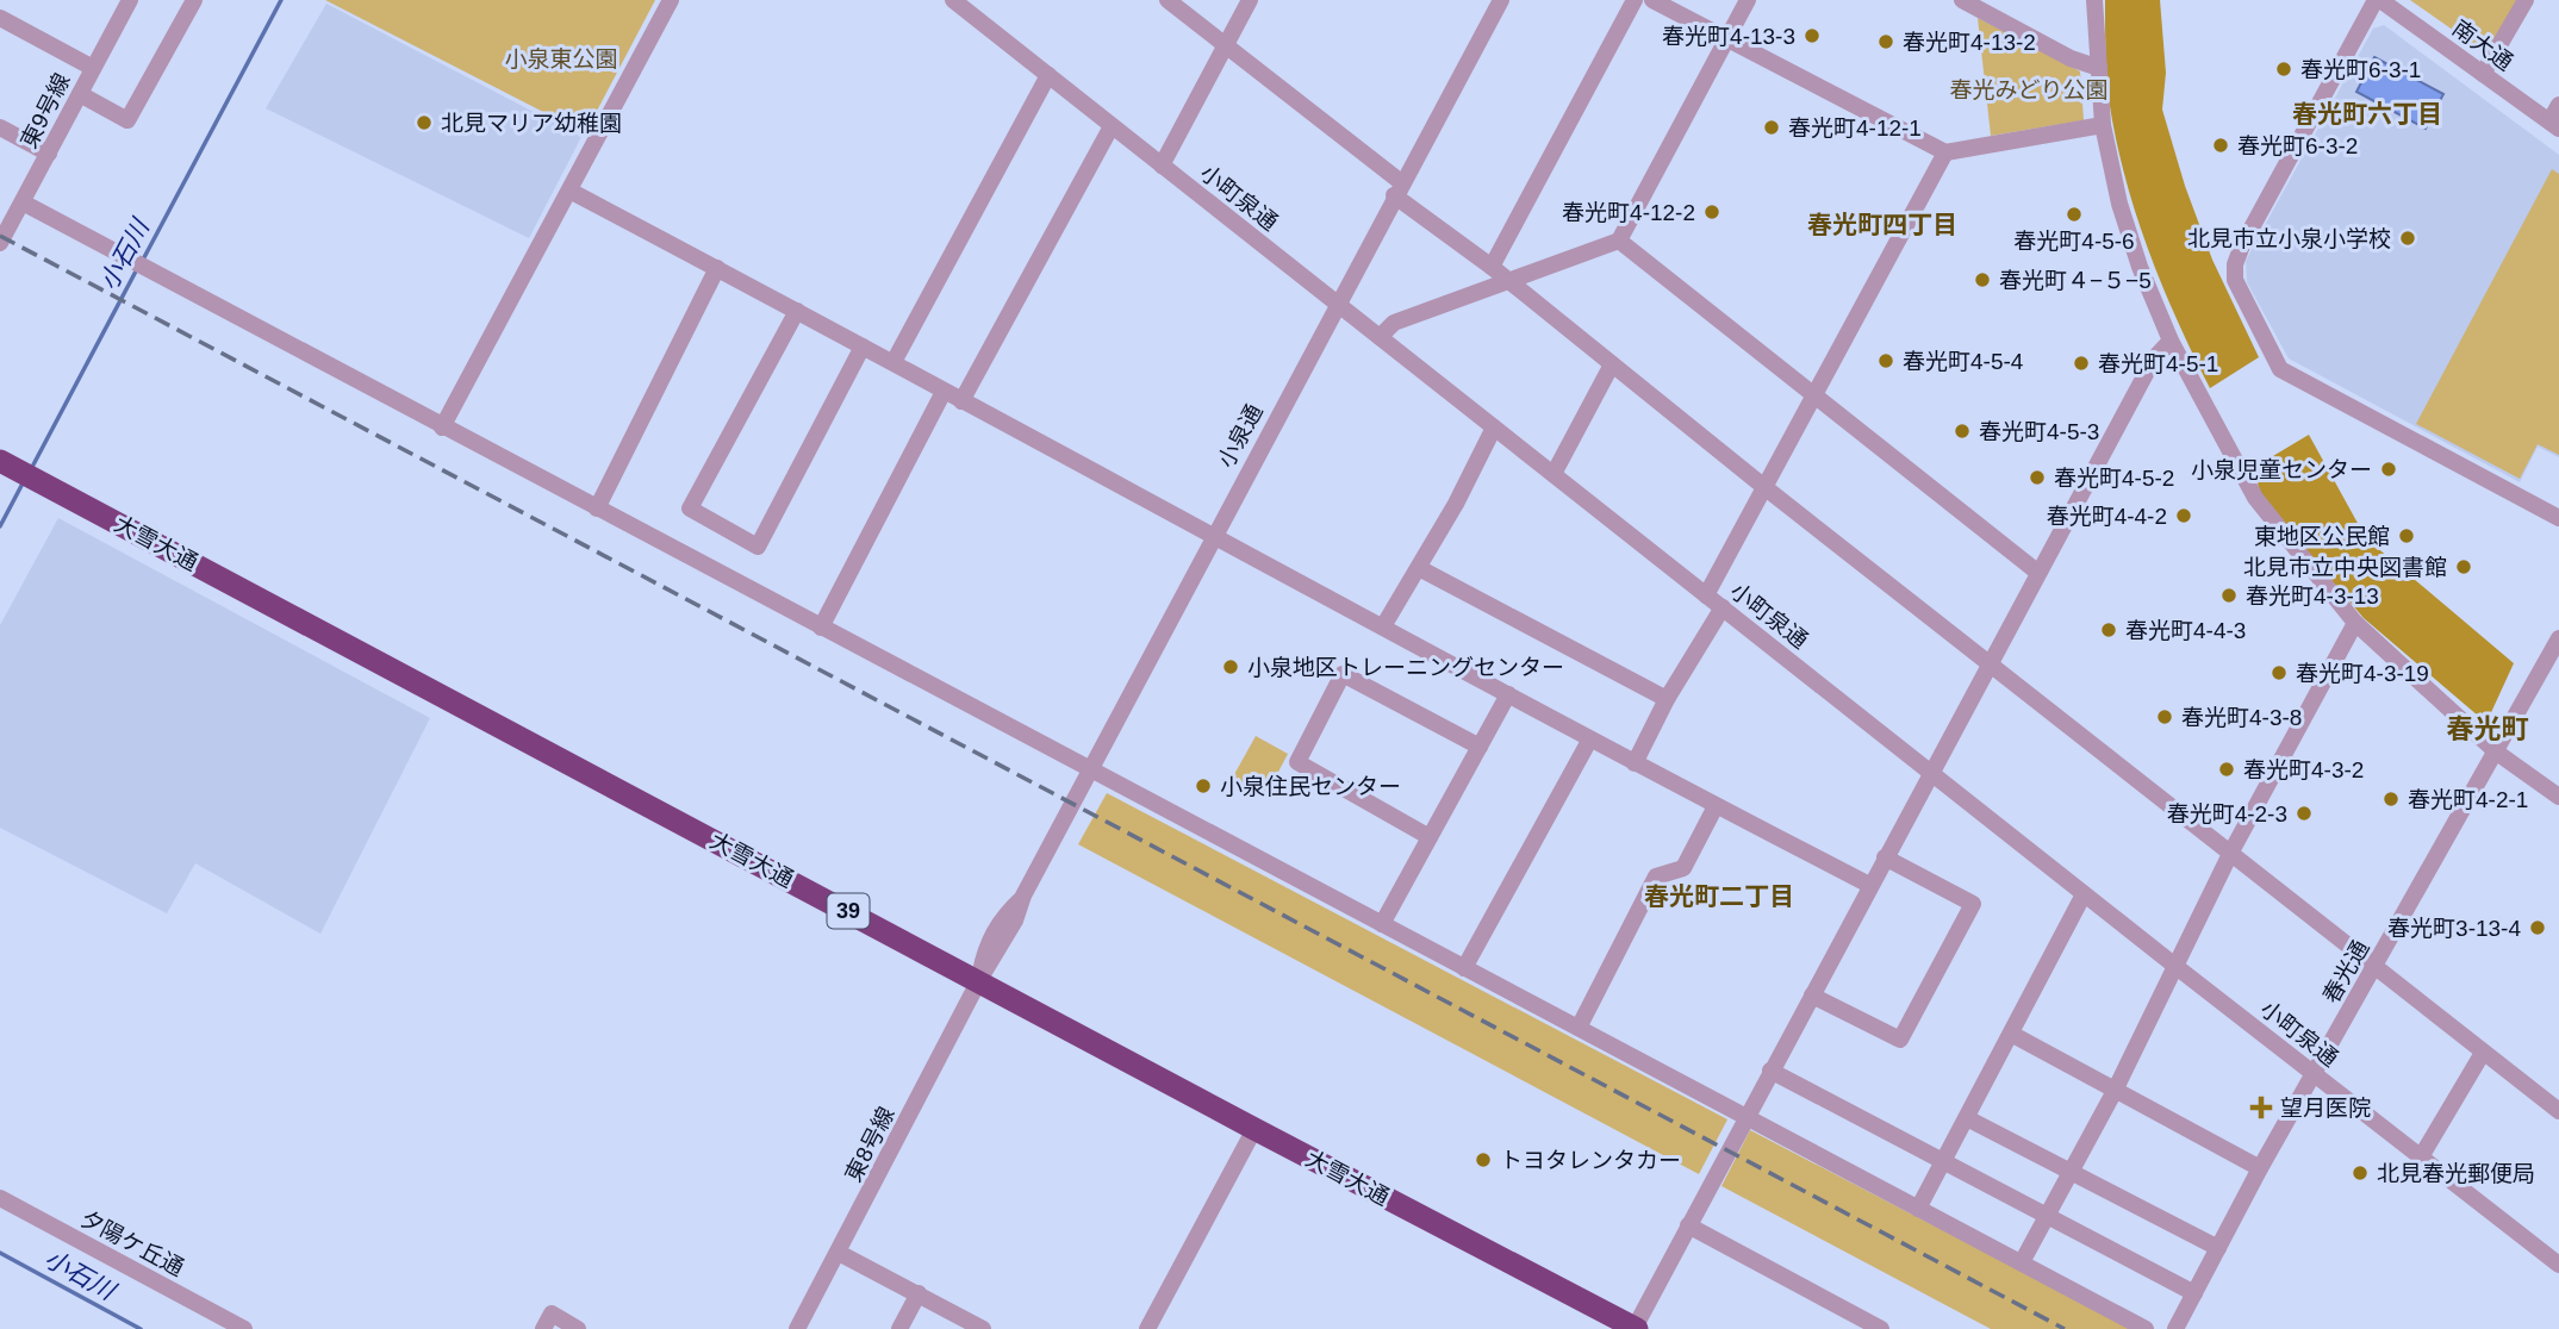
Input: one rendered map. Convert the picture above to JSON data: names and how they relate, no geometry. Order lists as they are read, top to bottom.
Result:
{
  "streets": {
    "highway": ["大雪大通", "39"],
    "street": [
      "南大通",
      "東9号線",
      "小町泉通",
      "小泉通",
      "春光通",
      "東8号線",
      "夕陽ケ丘通"
    ]
  },
  "crossings": [
    ["小町泉通", "小泉通"],
    ["小町泉通", "春光通"],
    ["小泉通", "大雪大通"],
    ["小泉通", "東8号線"],
    ["大雪大通", "東8号線"]
  ],
  "districts": [
    "春光町六丁目",
    "春光町四丁目",
    "春光町",
    "春光町二丁目"
  ],
  "water": ["小石川"],
  "parks": ["小泉東公園", "春光みどり公園"],
  "places": {
    "other": [
      "春光町4-13-3",
      "春光町4-13-2",
      "春光町6-3-1",
      "北見マリア幼稚園",
      "春光町4-12-1",
      "春光町6-3-2",
      "春光町4-12-2",
      "春光町4-5-6",
      "北見市立小泉小学校",
      "春光町４−５−5",
      "春光町4-5-4",
      "春光町4-5-1",
      "春光町4-5-3",
      "小泉児童センター",
      "春光町4-5-2",
      "春光町4-4-2",
      "東地区公民館",
      "北見市立中央図書館",
      "春光町4-3-13",
      "春光町4-4-3",
      "小泉地区トレーニングセンター",
      "春光町4-3-19",
      "春光町4-3-8",
      "春光町4-3-2",
      "小泉住民センター",
      "春光町4-2-1",
      "春光町4-2-3",
      "春光町3-13-4",
      "トヨタレンタカー",
      "北見春光郵便局"
    ],
    "health": ["望月医院"]
  }
}
